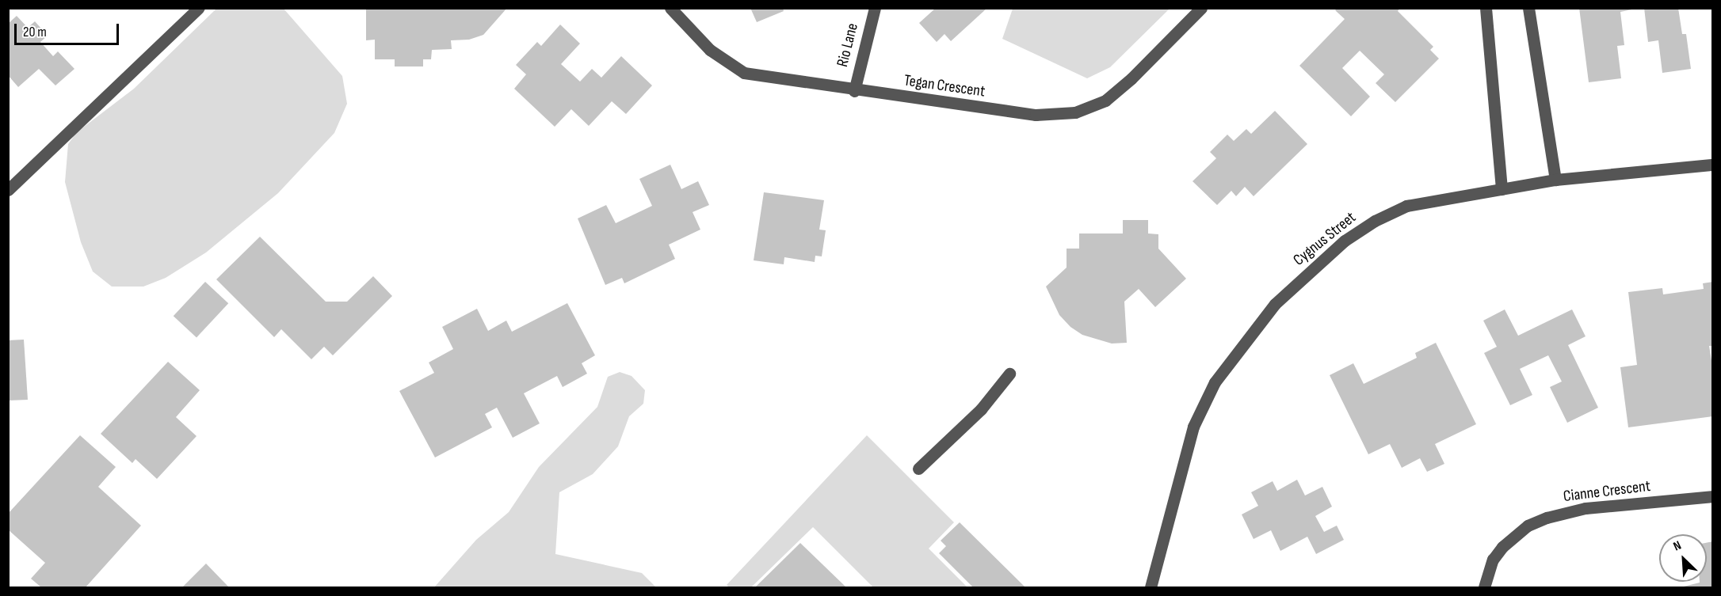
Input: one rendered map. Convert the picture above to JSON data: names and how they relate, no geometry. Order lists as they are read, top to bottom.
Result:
{
  "streets": {
    "street": [
      "Rio Lane",
      "Tegan Crescent",
      "Cygnus Street",
      "Cianne Crescent"
    ]
  },
  "crossings": [
    ["Rio Lane", "Tegan Crescent"]
  ],
  "scale_bar": "20 m",
  "north": "top left"
}
